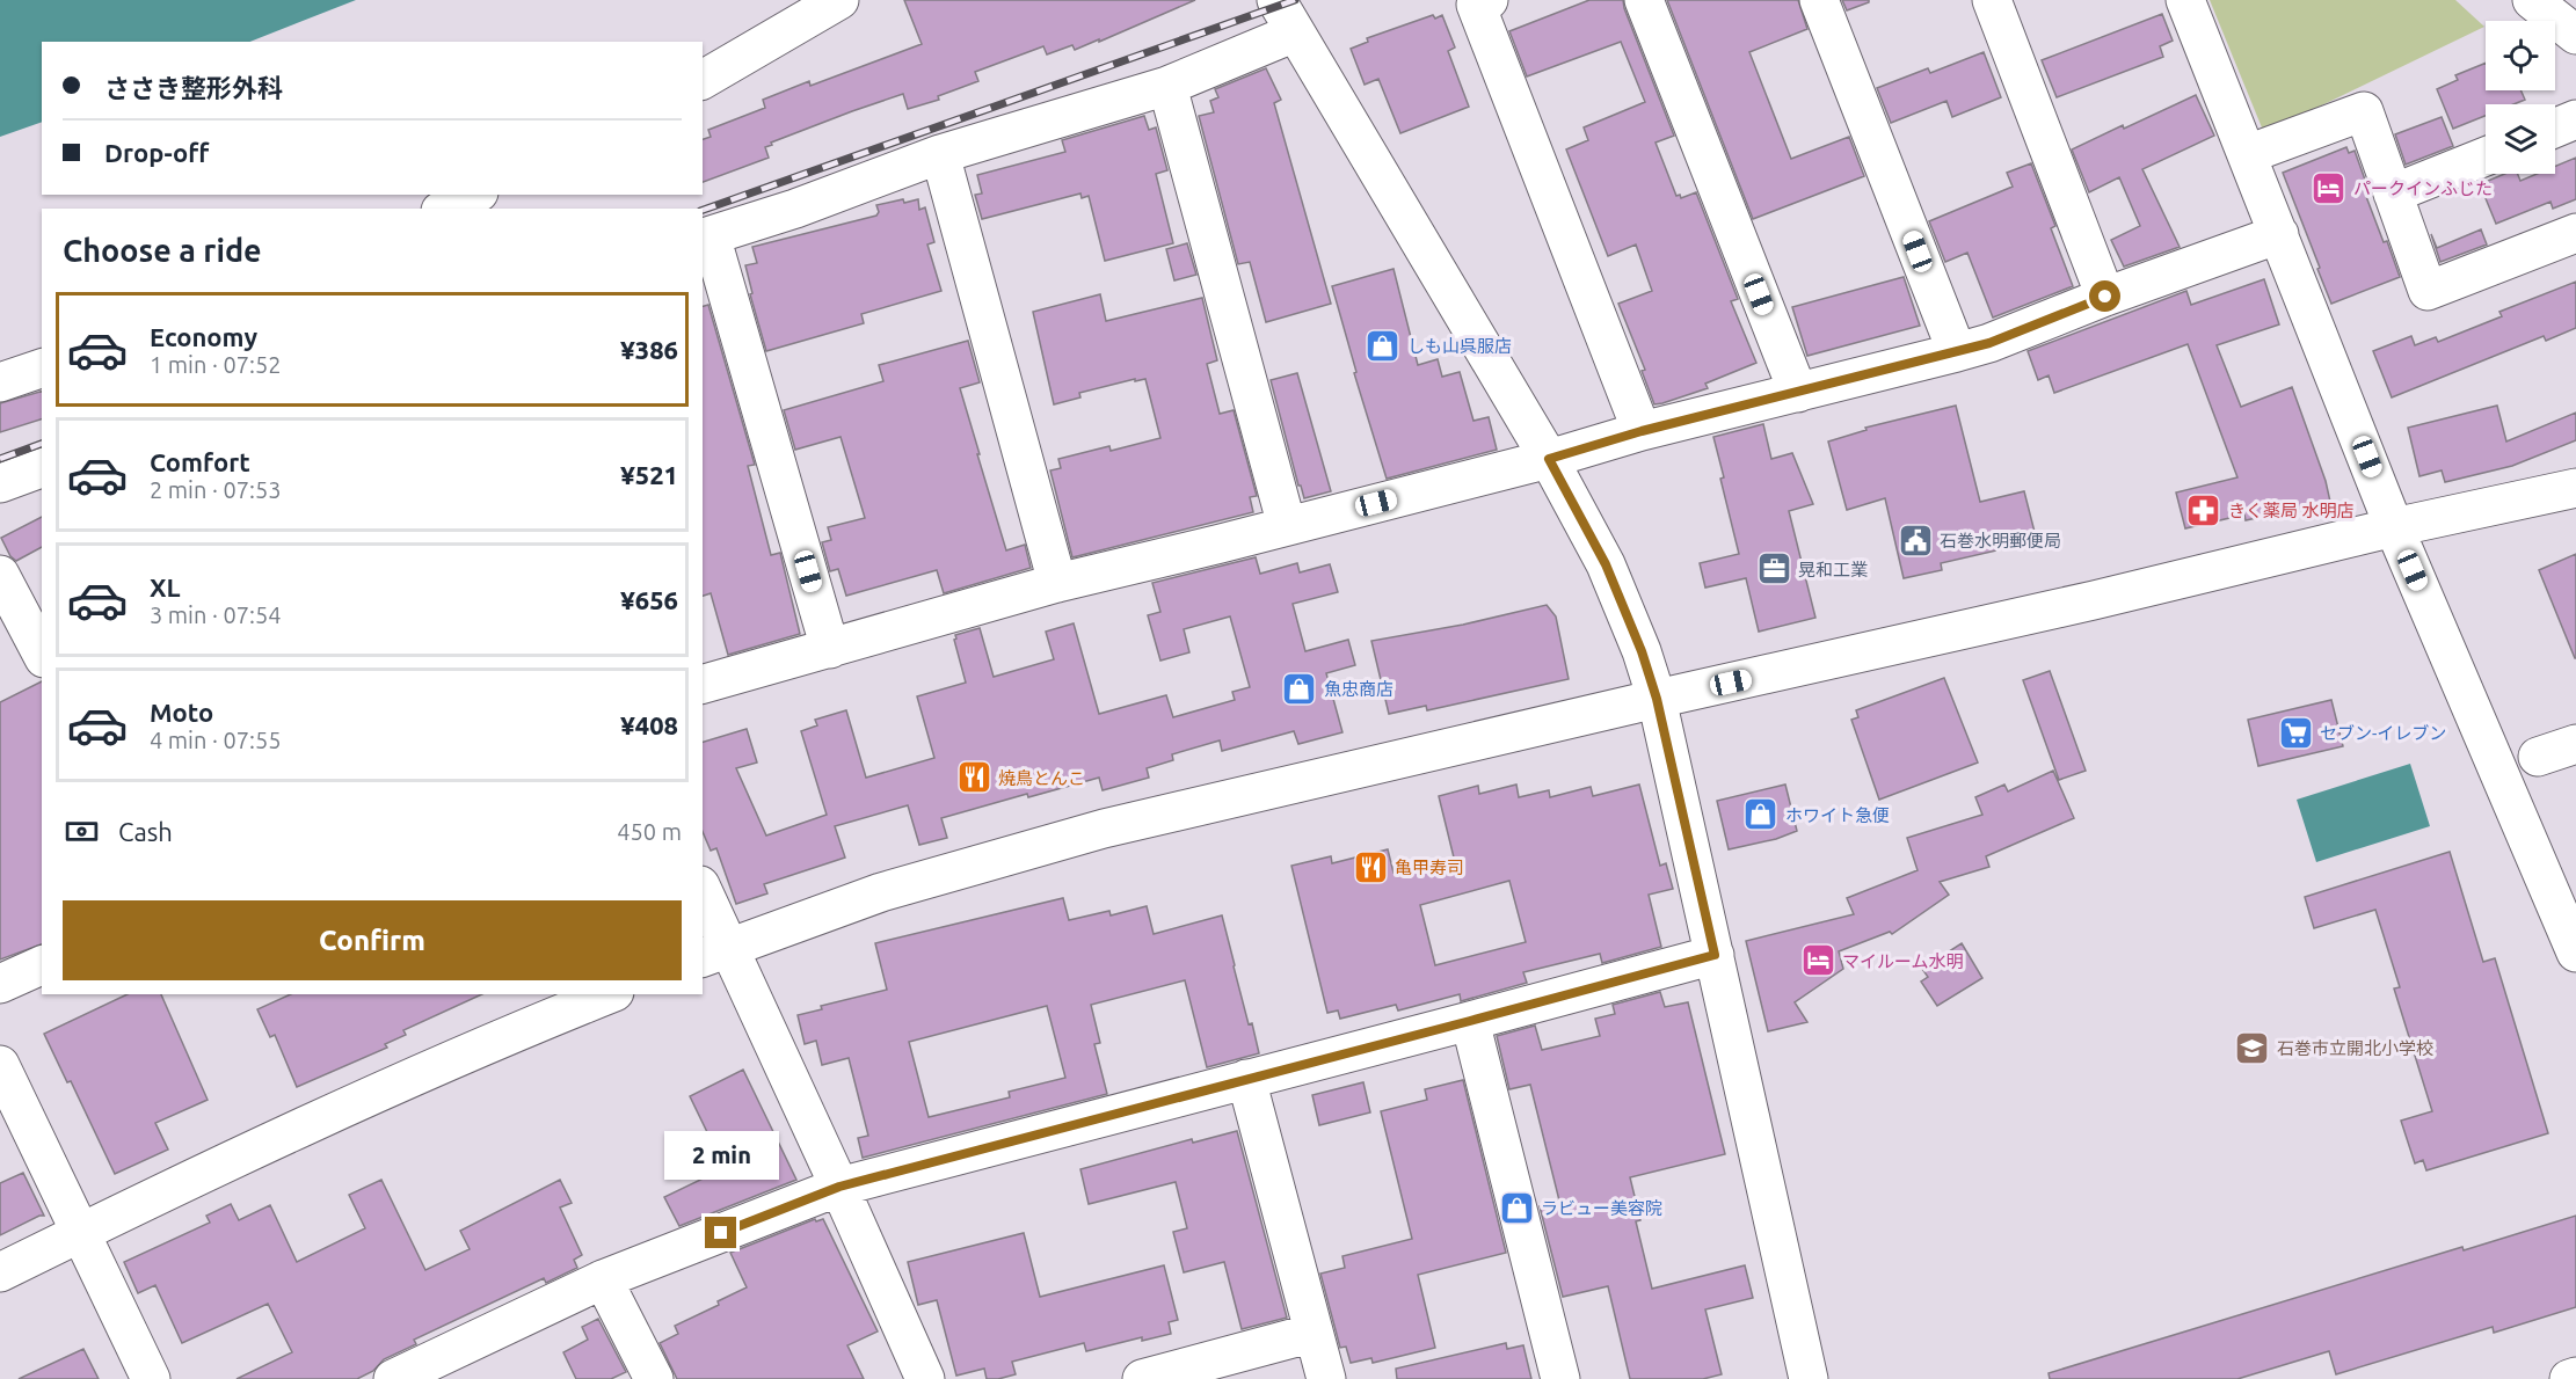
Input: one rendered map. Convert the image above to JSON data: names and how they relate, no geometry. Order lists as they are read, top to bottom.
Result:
{
  "places": {
    "hotel": ["パークインふじた", "マイルーム水明"],
    "shop": [
      "しも山呉服店",
      "魚忠商店",
      "ホワイト急便",
      "ラビュー美容院"
    ],
    "pharmacy": ["きく薬局 水明店"],
    "public building": ["石巻水明郵便局"],
    "office": ["晃和工業"],
    "supermarket": ["セブン-イレブン"],
    "restaurant": ["焼鳥とんこ", "亀甲寿司"],
    "school or university": ["石巻市立開北小学校"]
  },
  "page": {
    "banner": ["ささき整形外科", "Drop-off"],
    "heading": "Choose a ride",
    "list": [
      {
        "name": "Economy",
        "note": "1 min · 07:52",
        "value": "¥386"
      },
      {
        "name": "Comfort",
        "note": "2 min · 07:53",
        "value": "¥521"
      },
      {
        "name": "XL",
        "note": "3 min · 07:54",
        "value": "¥656"
      },
      {
        "name": "Moto",
        "note": "4 min · 07:55",
        "value": "¥408"
      }
    ],
    "pay": ["Cash", "450 m"],
    "buttons": "Confirm",
    "bubble": "2 min"
  }
}
